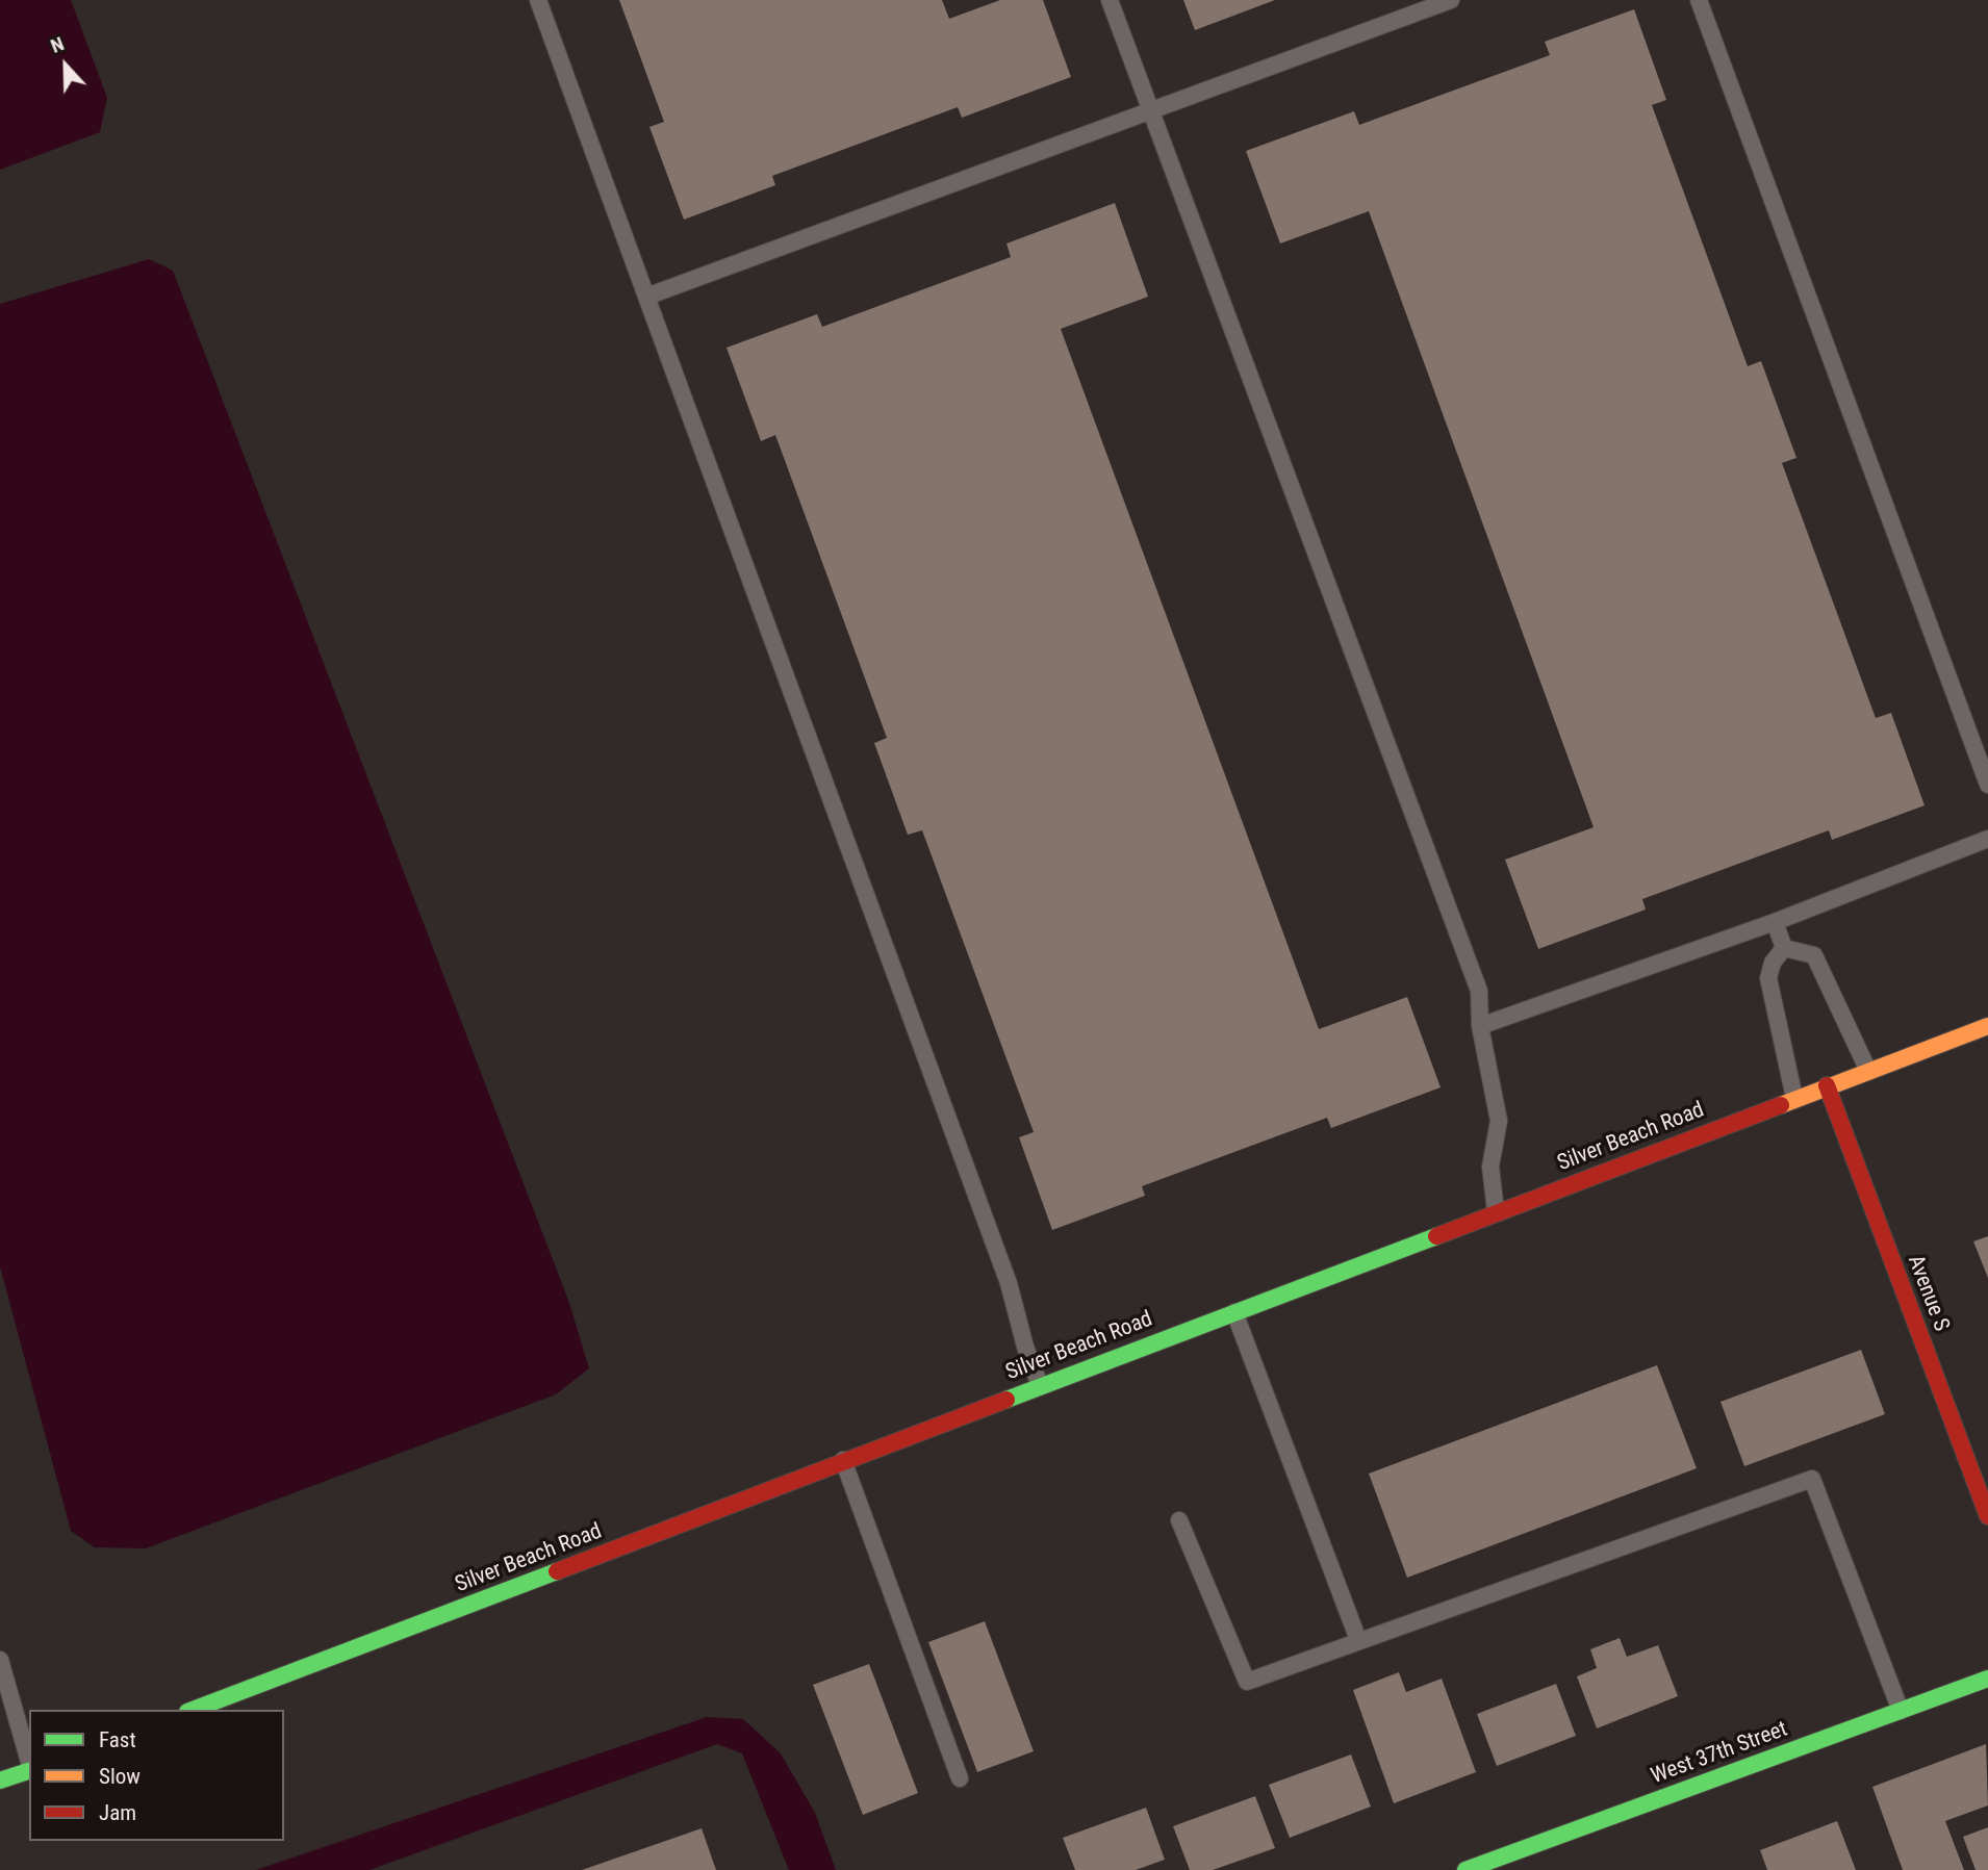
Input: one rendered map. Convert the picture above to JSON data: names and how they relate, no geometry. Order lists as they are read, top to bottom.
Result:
{
  "streets": {
    "street": ["Silver Beach Road", "Avenue S", "West 37th Street"]
  },
  "crossings": [
    ["Silver Beach Road", "Avenue S"]
  ],
  "legend": ["Fast", "Slow", "Jam"],
  "north": "top"
}
